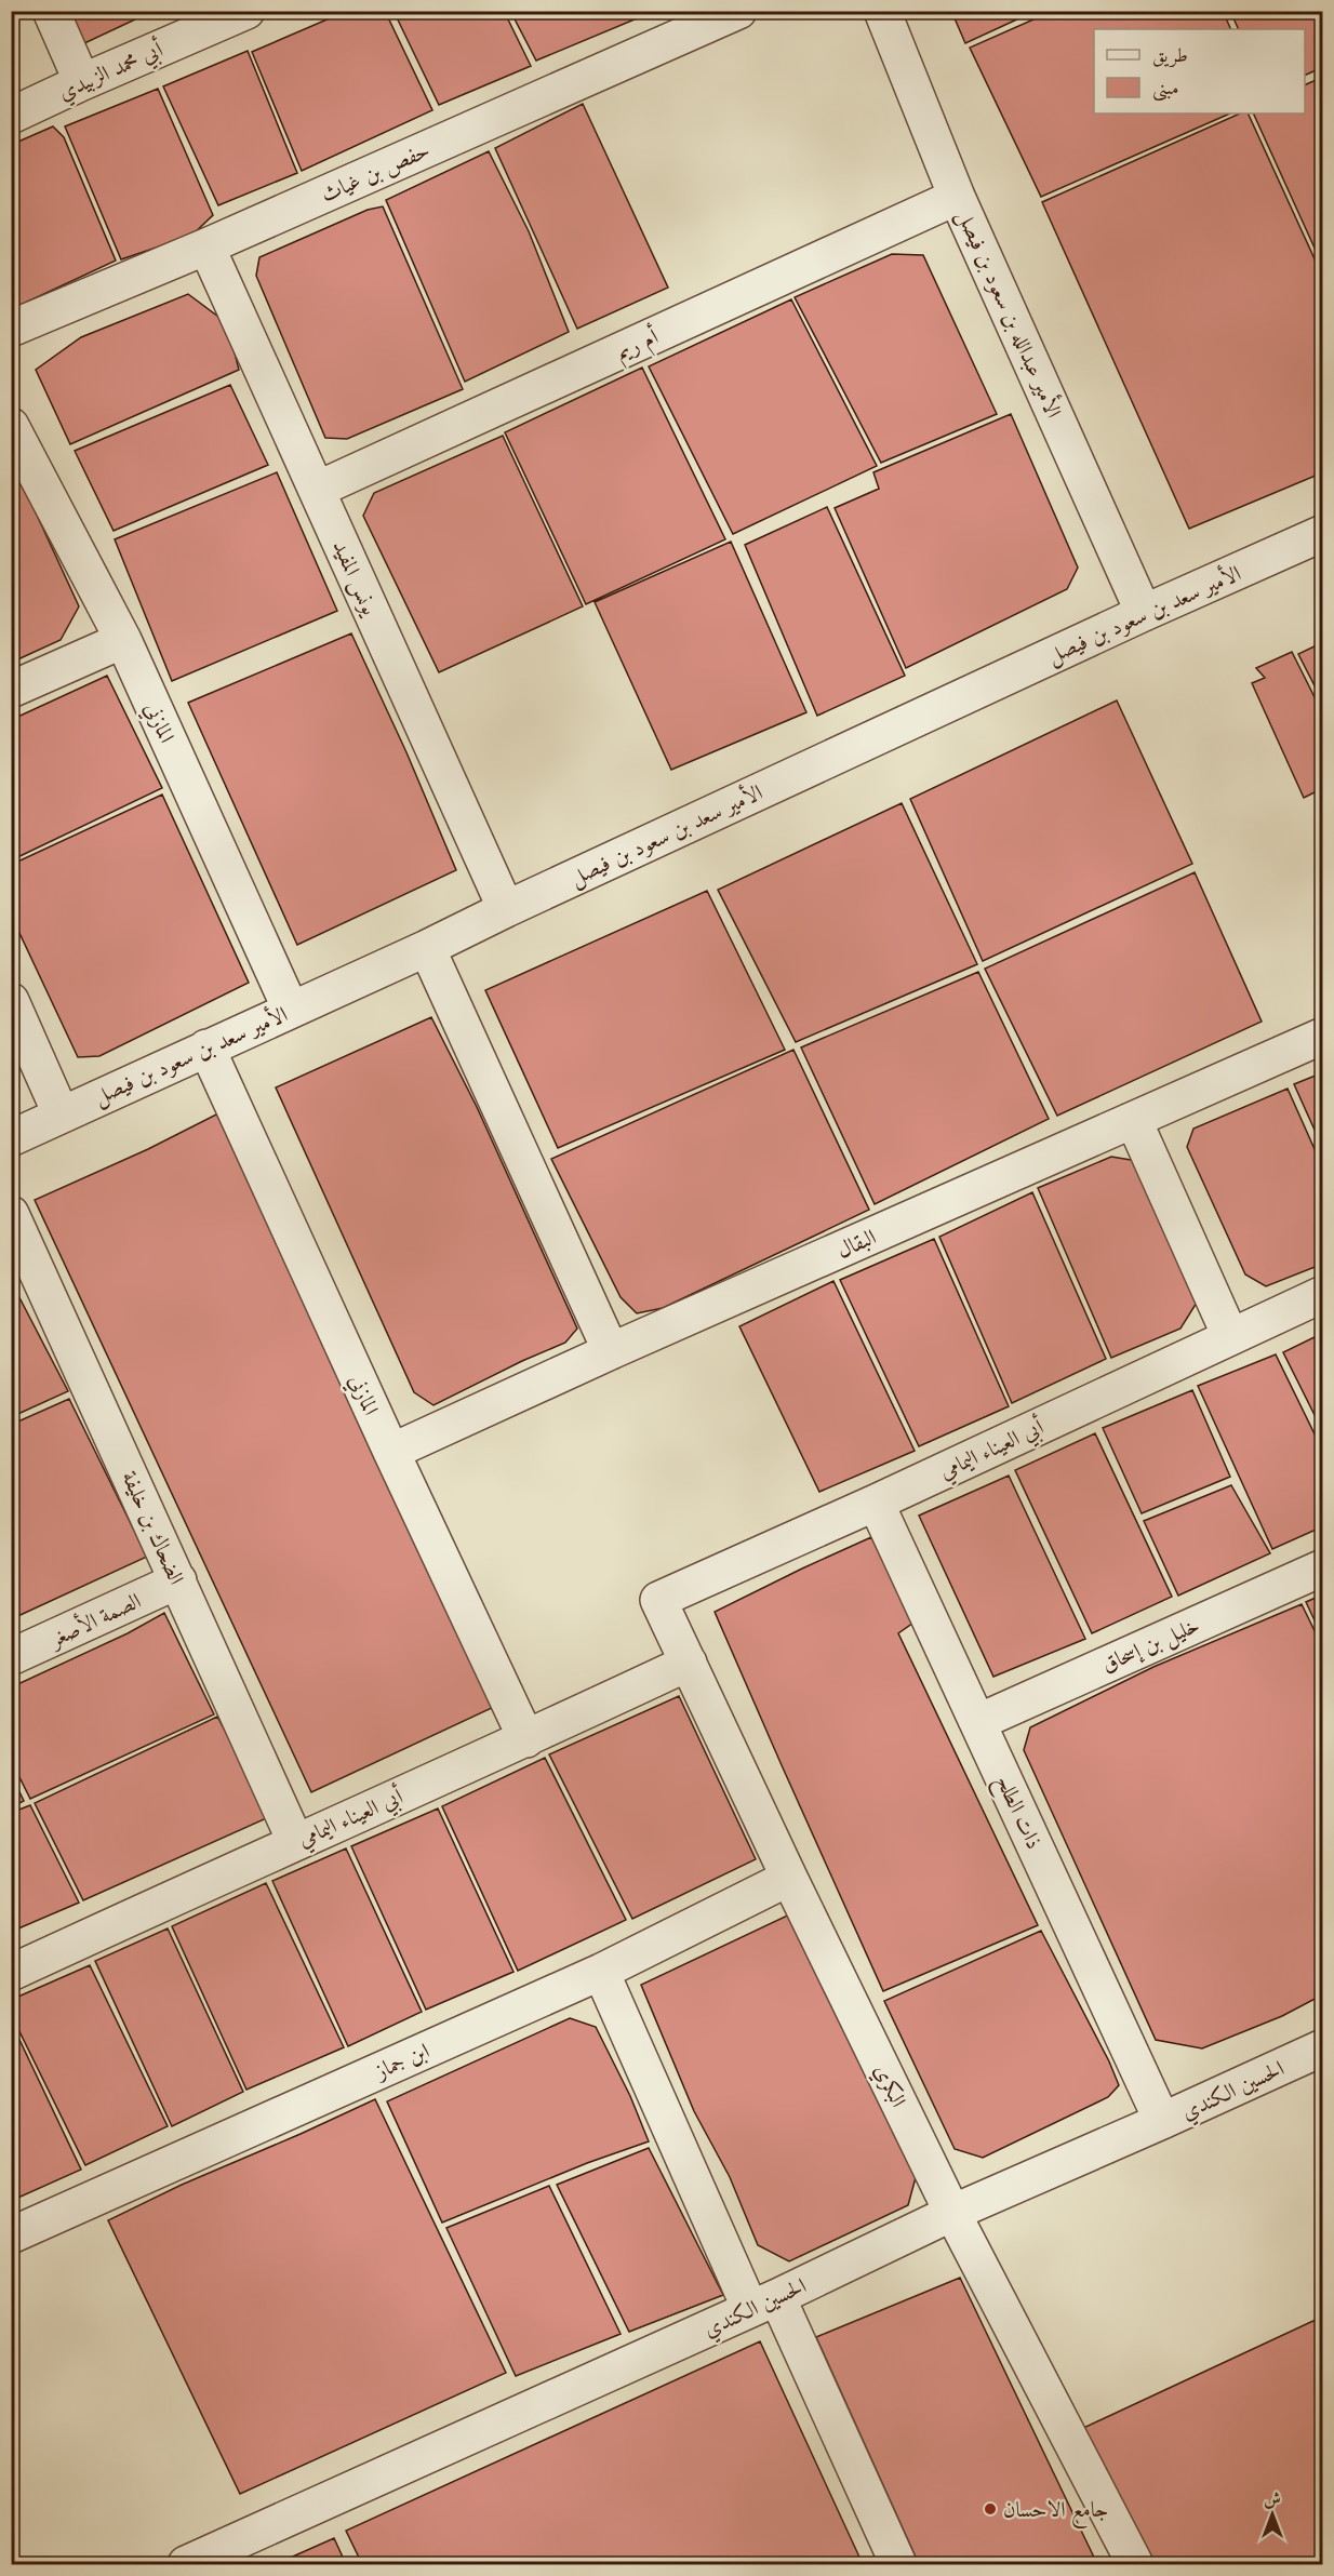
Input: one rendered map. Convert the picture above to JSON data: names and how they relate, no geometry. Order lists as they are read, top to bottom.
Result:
{
  "streets": {
    "street": [
      "أبي محمد الزبيدي",
      "حفص بن غياث",
      "الأمير عبدالله بن سعود بن فيصل",
      "أم ريم",
      "يونس المفيد",
      "الأمير سعد بن سعود بن فيصل",
      "المازني",
      "البقال",
      "أبي العيناء اليمامي",
      "الضحاك بن خليفة",
      "الصمة الأصغر",
      "خليل بن إسحاق",
      "ذات الطلح",
      "ابن جماز",
      "البكري",
      "الحسين الكندي"
    ]
  },
  "crossings": [
    ["حفص بن غياث", "يونس المفيد"],
    ["الأمير عبدالله بن سعود بن فيصل", "أم ريم"],
    ["الأمير عبدالله بن سعود بن فيصل", "الأمير سعد بن سعود بن فيصل"],
    ["أم ريم", "يونس المفيد"],
    ["يونس المفيد", "الأمير سعد بن سعود بن فيصل"],
    ["الأمير سعد بن سعود بن فيصل", "المازني"],
    ["المازني", "البقال"],
    ["المازني", "أبي العيناء اليمامي"],
    ["أبي العيناء اليمامي", "الضحاك بن خليفة"],
    ["أبي العيناء اليمامي", "ذات الطلح"],
    ["أبي العيناء اليمامي", "البكري"],
    ["الضحاك بن خليفة", "الصمة الأصغر"],
    ["خليل بن إسحاق", "ذات الطلح"],
    ["ذات الطلح", "الحسين الكندي"],
    ["ابن جماز", "البكري"],
    ["البكري", "الحسين الكندي"]
  ],
  "places": ["جامع الاحسان"],
  "legend": ["طريق", "مبنى"],
  "north": "top"
}
